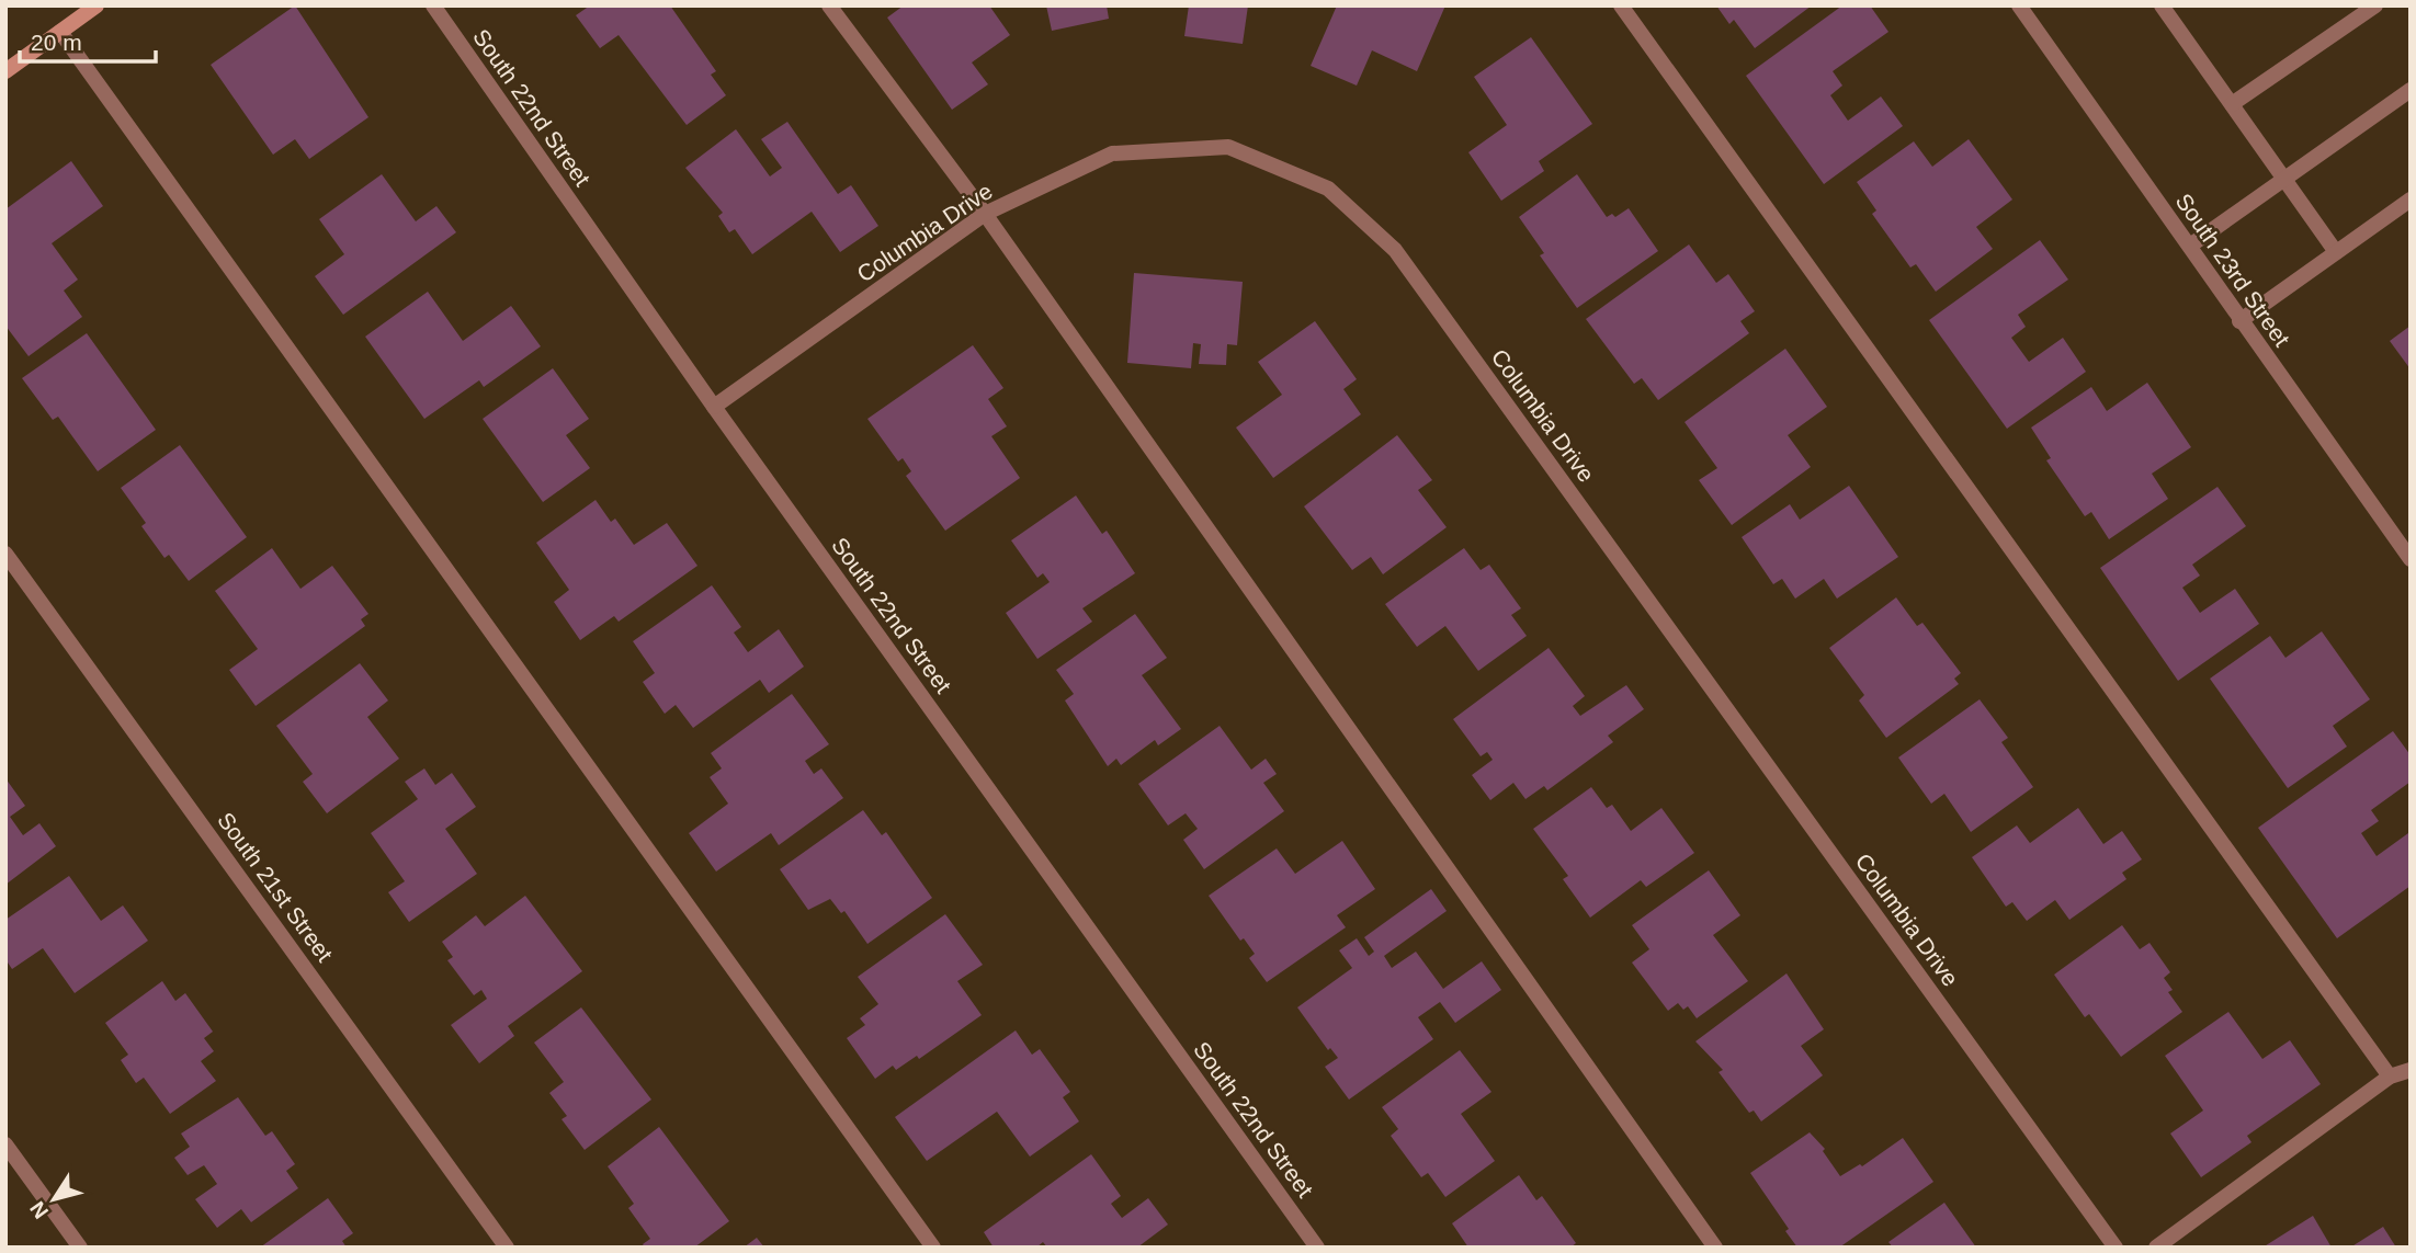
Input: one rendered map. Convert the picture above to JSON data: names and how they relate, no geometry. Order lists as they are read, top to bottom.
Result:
{
  "streets": {
    "street": [
      "South 22nd Street",
      "Columbia Drive",
      "South 23rd Street",
      "South 21st Street"
    ]
  },
  "crossings": [
    ["South 22nd Street", "Columbia Drive"]
  ],
  "scale_bar": "20 m",
  "north": "bottom left"
}
